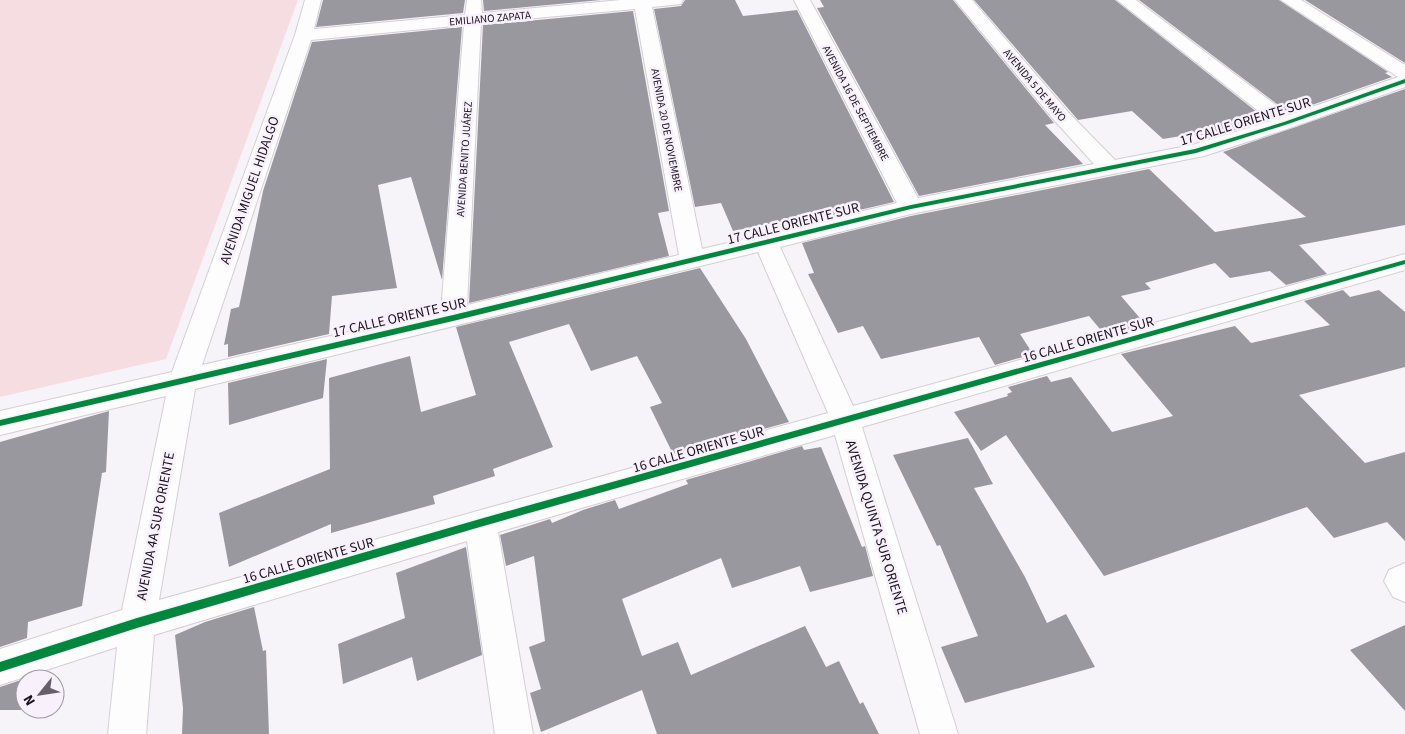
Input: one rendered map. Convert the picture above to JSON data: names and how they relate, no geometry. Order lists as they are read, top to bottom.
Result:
{
  "streets": {
    "street": [
      "EMILIANO ZAPATA",
      "AVENIDA 5 DE MAYO",
      "AVENIDA 16 DE SEPTIEMBRE",
      "17 CALLE ORIENTE SUR",
      "AVENIDA 20 DE NOVIEMBRE",
      "AVENIDA BENITO JUÁREZ",
      "AVENIDA MIGUEL HIDALGO",
      "16 CALLE ORIENTE SUR",
      "AVENIDA 4A SUR ORIENTE",
      "AVENIDA QUINTA SUR ORIENTE"
    ]
  },
  "crossings": [
    ["EMILIANO ZAPATA", "AVENIDA 20 DE NOVIEMBRE"],
    ["EMILIANO ZAPATA", "AVENIDA BENITO JUÁREZ"],
    ["EMILIANO ZAPATA", "AVENIDA MIGUEL HIDALGO"],
    ["AVENIDA 5 DE MAYO", "17 CALLE ORIENTE SUR"],
    ["AVENIDA 16 DE SEPTIEMBRE", "17 CALLE ORIENTE SUR"],
    ["17 CALLE ORIENTE SUR", "AVENIDA 20 DE NOVIEMBRE"],
    ["17 CALLE ORIENTE SUR", "AVENIDA BENITO JUÁREZ"],
    ["17 CALLE ORIENTE SUR", "AVENIDA MIGUEL HIDALGO"],
    ["17 CALLE ORIENTE SUR", "AVENIDA 4A SUR ORIENTE"],
    ["17 CALLE ORIENTE SUR", "AVENIDA QUINTA SUR ORIENTE"],
    ["AVENIDA MIGUEL HIDALGO", "AVENIDA 4A SUR ORIENTE"],
    ["16 CALLE ORIENTE SUR", "AVENIDA 4A SUR ORIENTE"],
    ["16 CALLE ORIENTE SUR", "AVENIDA QUINTA SUR ORIENTE"]
  ],
  "north": "bottom left"
}
